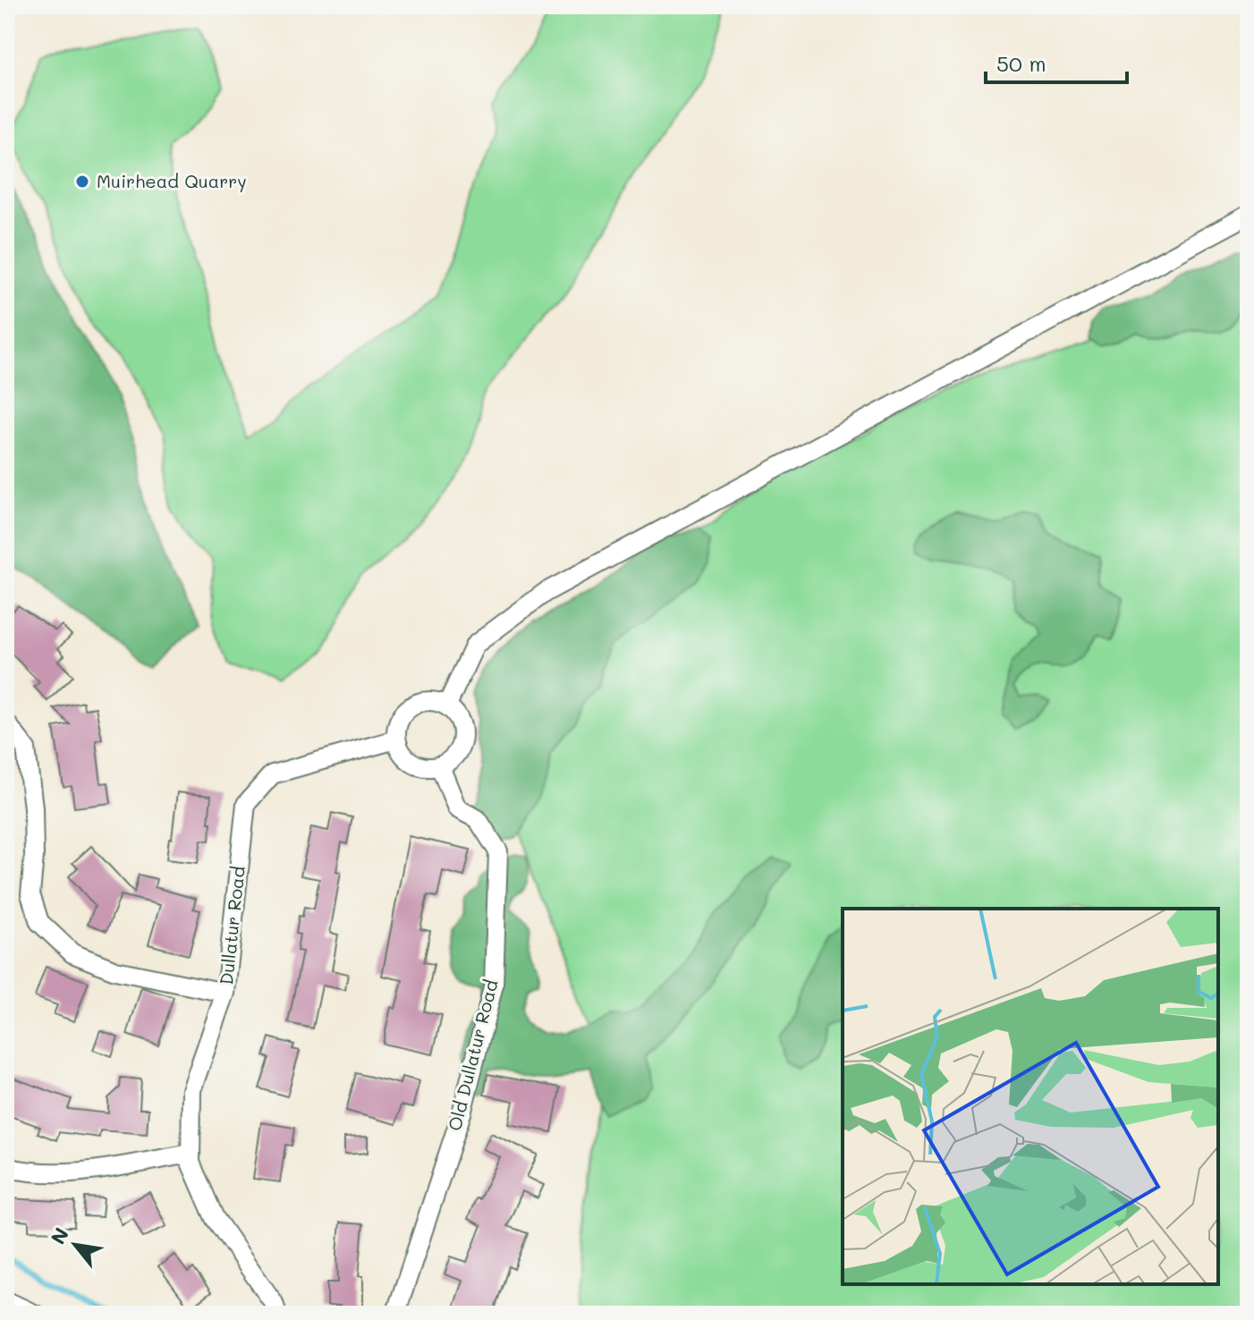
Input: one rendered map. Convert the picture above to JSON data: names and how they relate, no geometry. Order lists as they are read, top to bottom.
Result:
{
  "streets": {
    "street": ["Dullatur Road", "Old Dullatur Road"]
  },
  "crossings": [
    ["Dullatur Road", "Old Dullatur Road"]
  ],
  "places": ["Muirhead Quarry"],
  "scale_bar": "50 m",
  "north": "top left"
}
